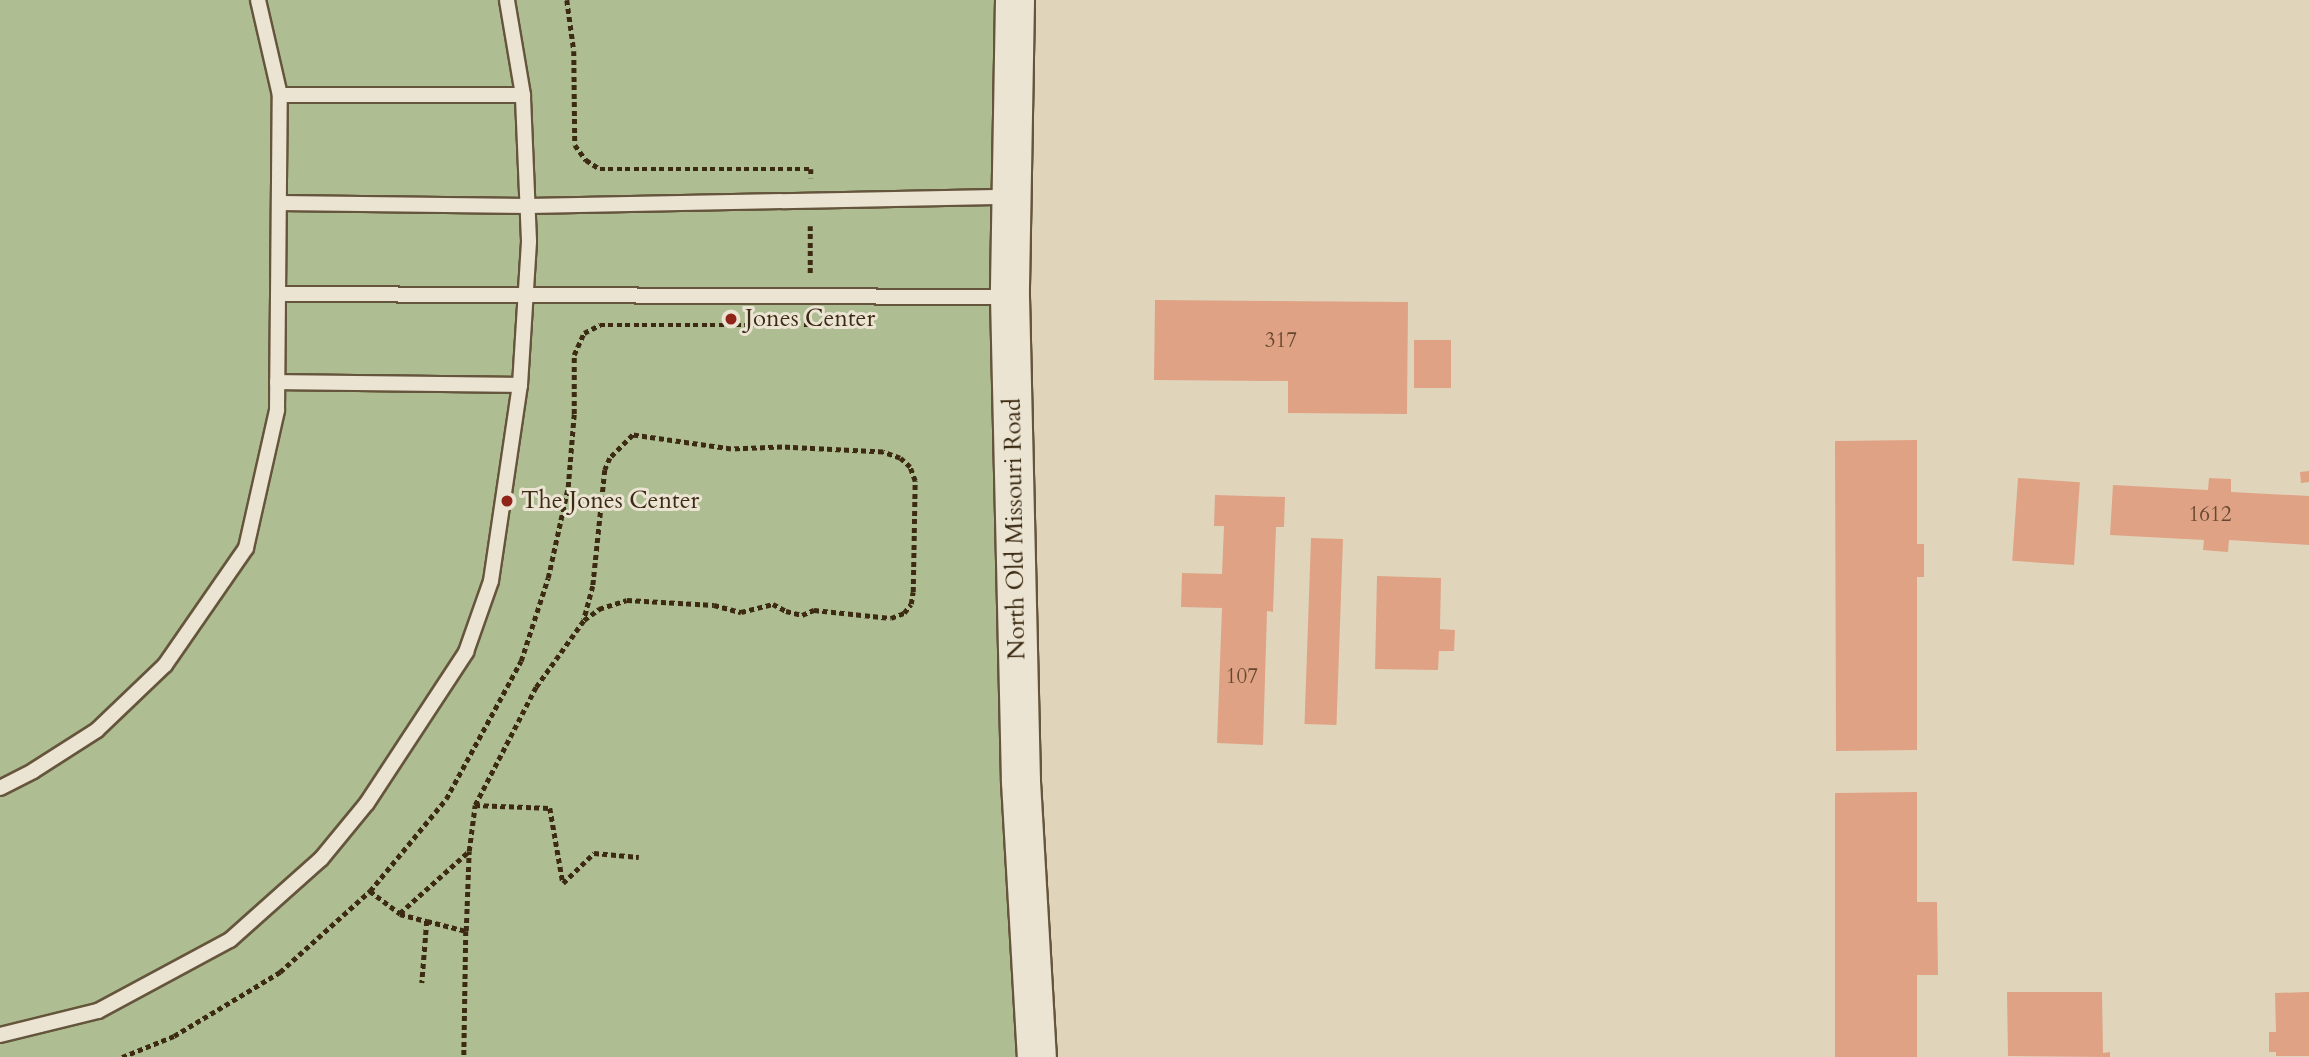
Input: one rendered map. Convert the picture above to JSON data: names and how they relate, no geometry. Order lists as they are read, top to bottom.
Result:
{
  "streets": {
    "main road": ["North Old Missouri Road"]
  },
  "places": ["Jones Center", "The Jones Center"],
  "house_numbers": ["317", "1612", "107"]
}
